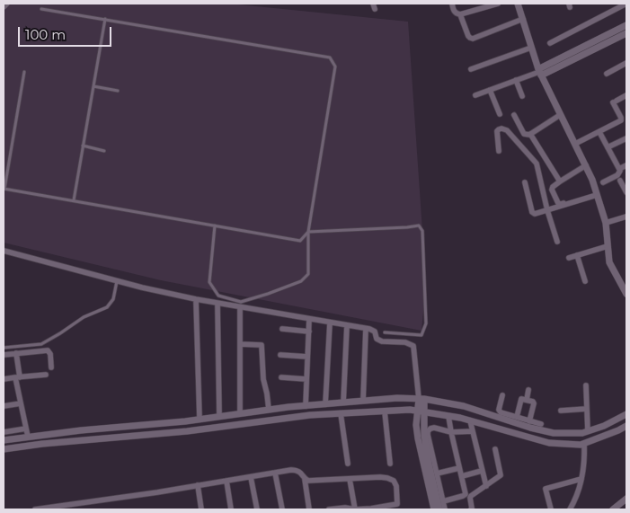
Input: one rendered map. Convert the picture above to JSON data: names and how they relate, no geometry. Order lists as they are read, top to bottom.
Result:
{
  "scale_bar": "100 m"
}
